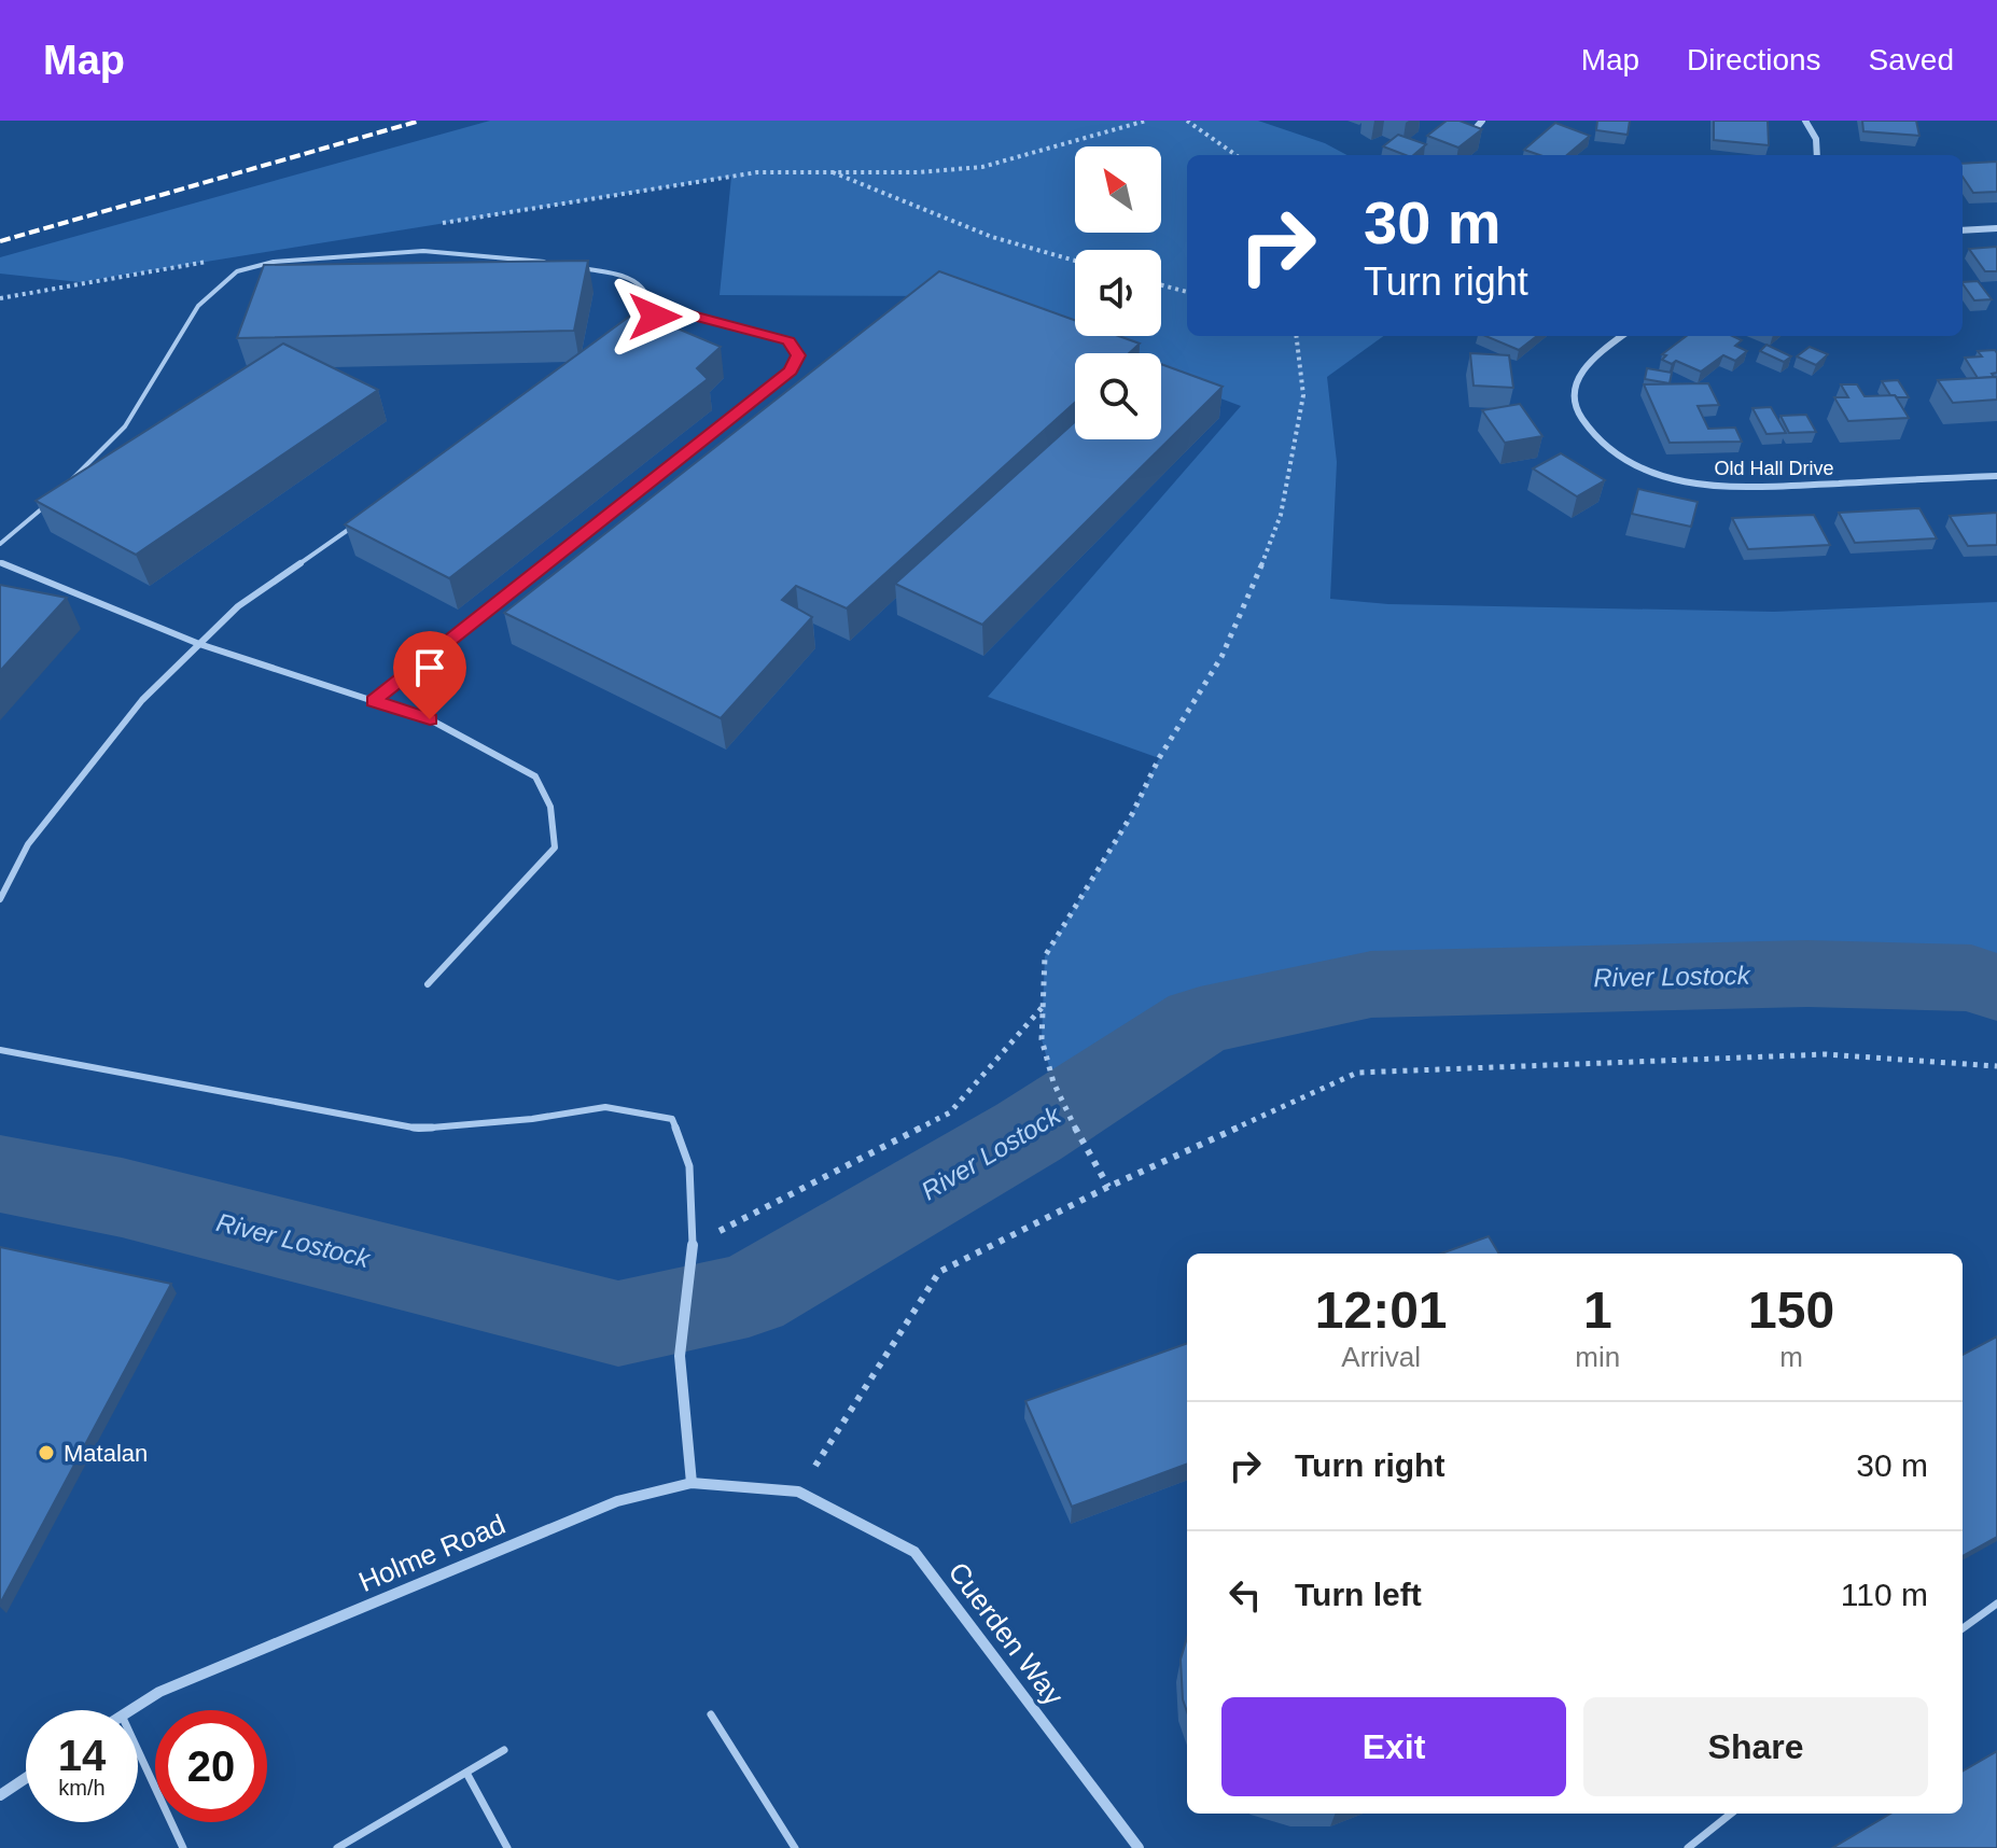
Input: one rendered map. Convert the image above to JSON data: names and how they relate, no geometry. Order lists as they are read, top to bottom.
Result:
{
  "streets": {
    "street": ["Old Hall Drive", "Holme Road", "Cuerden Way"]
  },
  "crossings": [
    ["Holme Road", "Cuerden Way"]
  ],
  "water": ["River Lostock"],
  "places": ["Matalan"],
  "north": "top left",
  "page": {
    "header": "Map",
    "nav": ["Map", "Directions", "Saved"],
    "turn": ["30 m", "Turn right"],
    "eta": [
      "12:01",
      "Arrival",
      "1",
      "min",
      "150",
      "m"
    ],
    "list": [
      {
        "name": "Turn right",
        "value": "30 m"
      },
      {
        "name": "Turn left",
        "value": "110 m"
      }
    ],
    "buttons": ["Exit", "Share"],
    "speed": "14 km/h",
    "limit": "20"
  }
}
